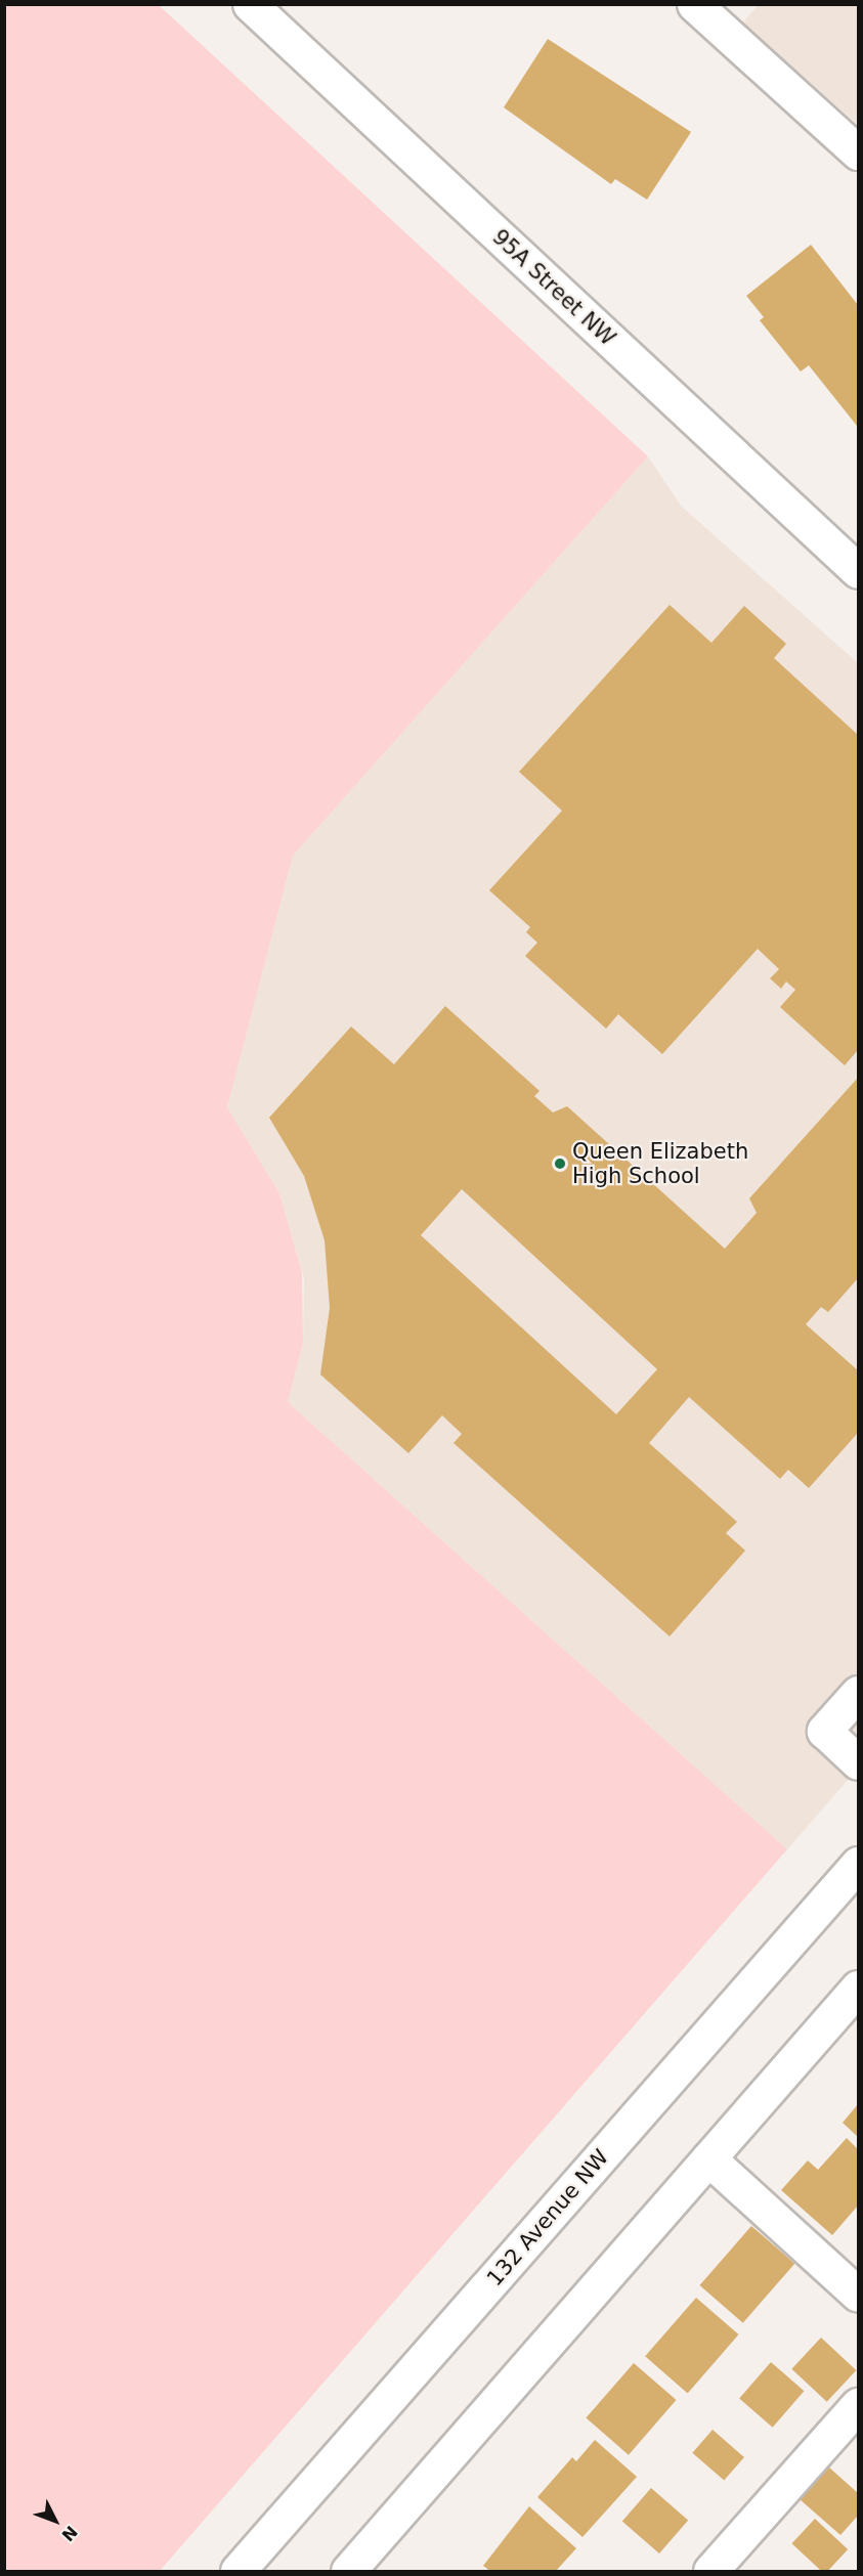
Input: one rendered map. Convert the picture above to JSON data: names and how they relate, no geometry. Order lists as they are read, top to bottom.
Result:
{
  "streets": {
    "street": ["95A Street NW", "132 Avenue NW"]
  },
  "places": ["Queen Elizabeth High School"],
  "north": "bottom right"
}
